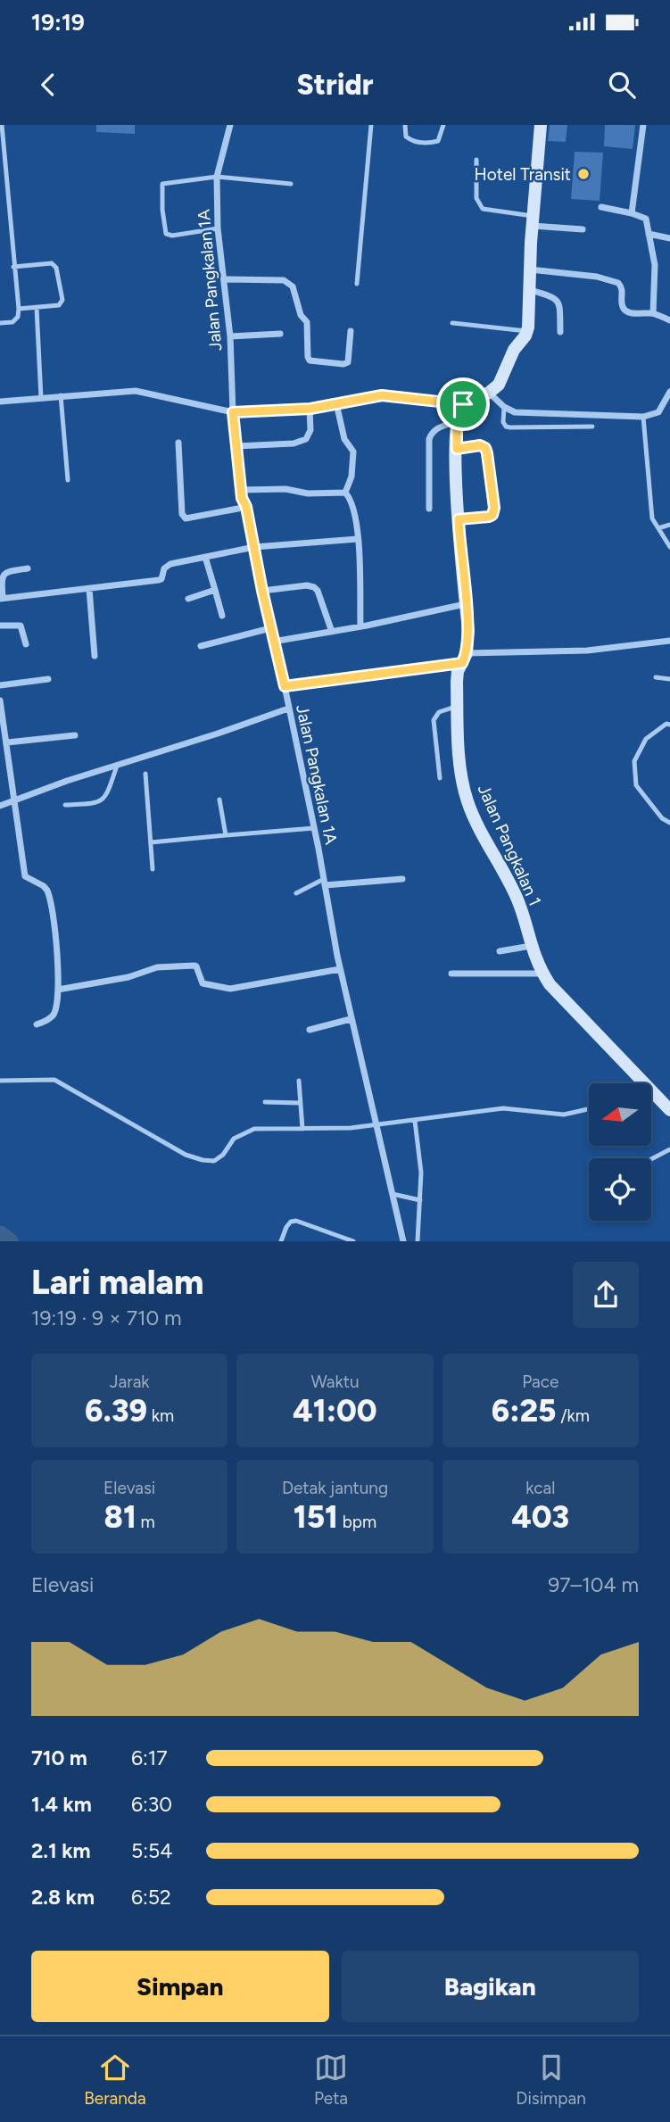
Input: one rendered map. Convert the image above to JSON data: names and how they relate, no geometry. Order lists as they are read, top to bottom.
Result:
{
  "streets": {
    "main road": ["Jalan Pangkalan 1"],
    "street": ["Jalan Pangkalan 1A"]
  },
  "places": ["Hotel Transit"],
  "north": "left",
  "page": {
    "status": "19:19",
    "header": "Stridr",
    "heading": ["Lari malam", "19:19 · 9 × 710 m"],
    "stats": [
      ["Jarak", "6.39 km"],
      ["Waktu", "41:00"],
      ["Pace", "6:25 /km"],
      ["Elevasi", "81 m"],
      ["Detak jantung", "151 bpm"],
      ["kcal", "403"]
    ],
    "chart": ["Elevasi", "97–104 m"],
    "list": [
      {
        "name": "710 m",
        "note": "6:17"
      },
      {
        "name": "1.4 km",
        "note": "6:30"
      },
      {
        "name": "2.1 km",
        "note": "5:54"
      },
      {
        "name": "2.8 km",
        "note": "6:52"
      }
    ],
    "buttons": ["Simpan", "Bagikan"],
    "tabs": ["Beranda", "Peta", "Disimpan"]
  }
}
